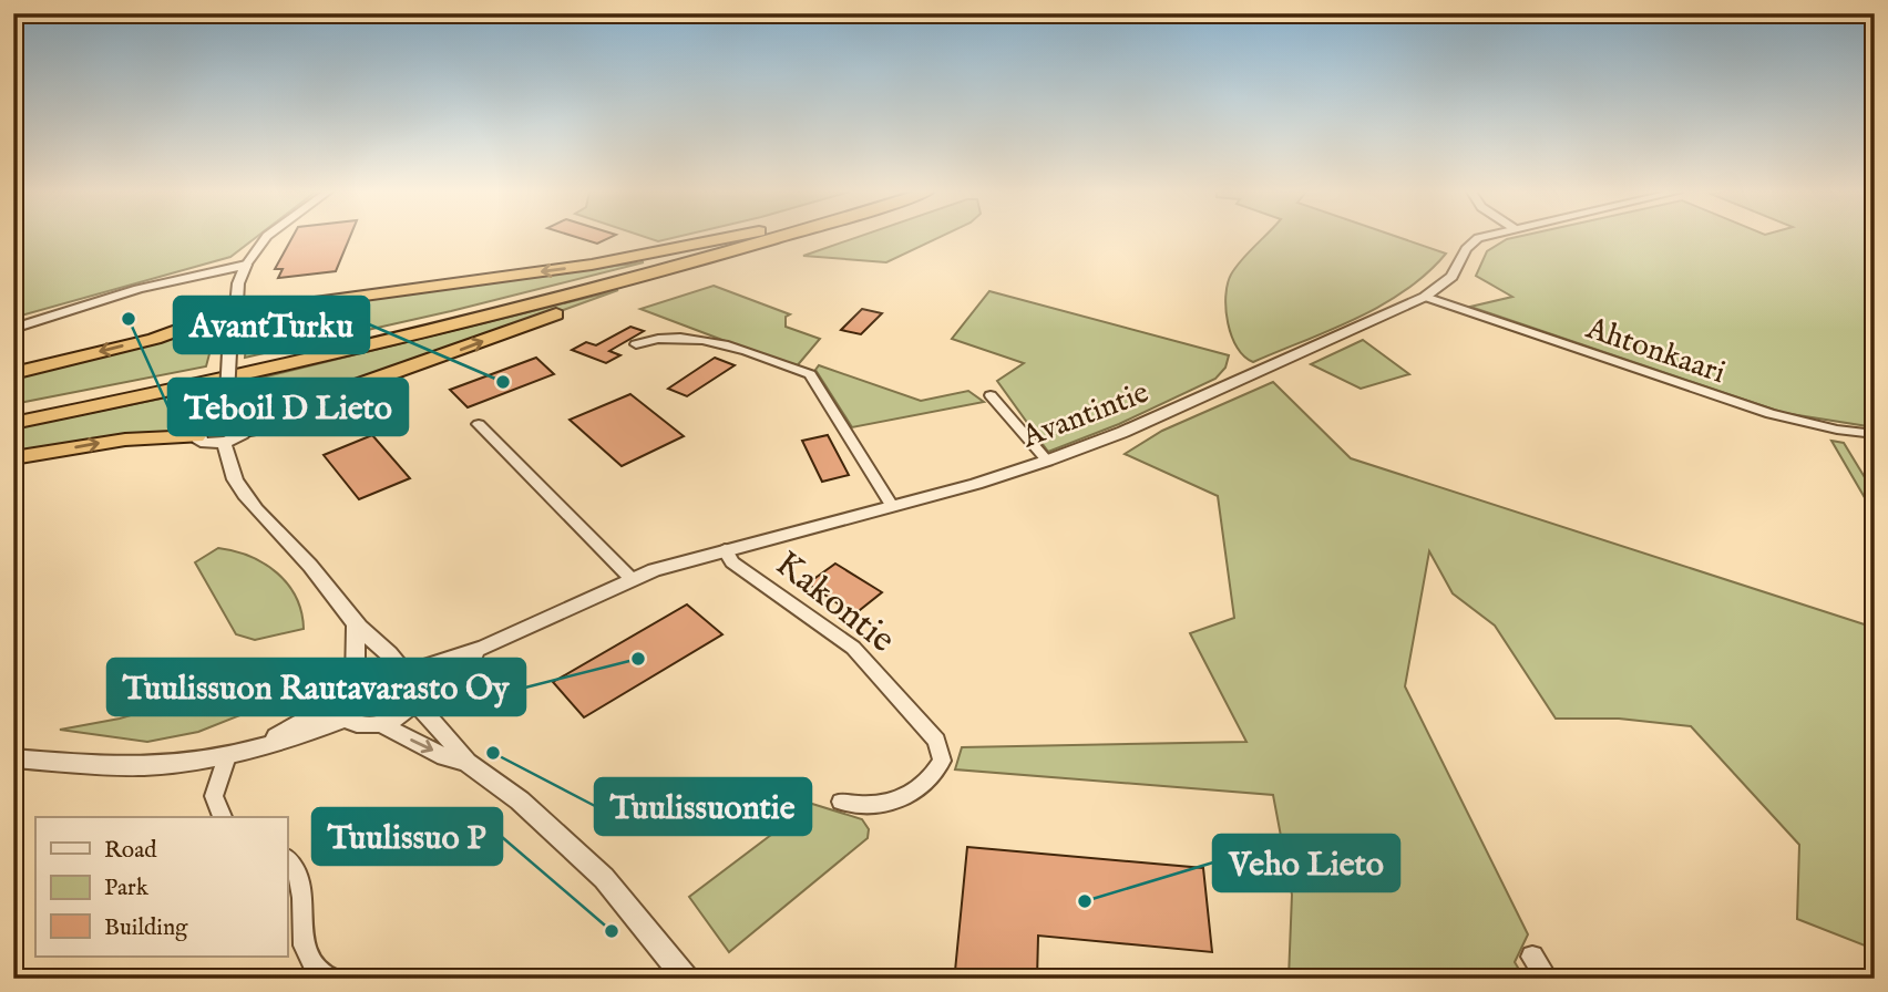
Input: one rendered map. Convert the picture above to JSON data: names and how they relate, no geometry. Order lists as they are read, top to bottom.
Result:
{
  "streets": {
    "street": ["Ahtonkaari", "Avantintie", "Kakontie"]
  },
  "crossings": [
    ["Ahtonkaari", "Avantintie"],
    ["Avantintie", "Kakontie"]
  ],
  "places": [
    "Teboil D Lieto",
    "AvantTurku",
    "Tuulissuon Rautavarasto Oy",
    "Tuulissuontie",
    "Veho Lieto",
    "Tuulissuo P"
  ],
  "legend": ["Road", "Park", "Building"]
}
